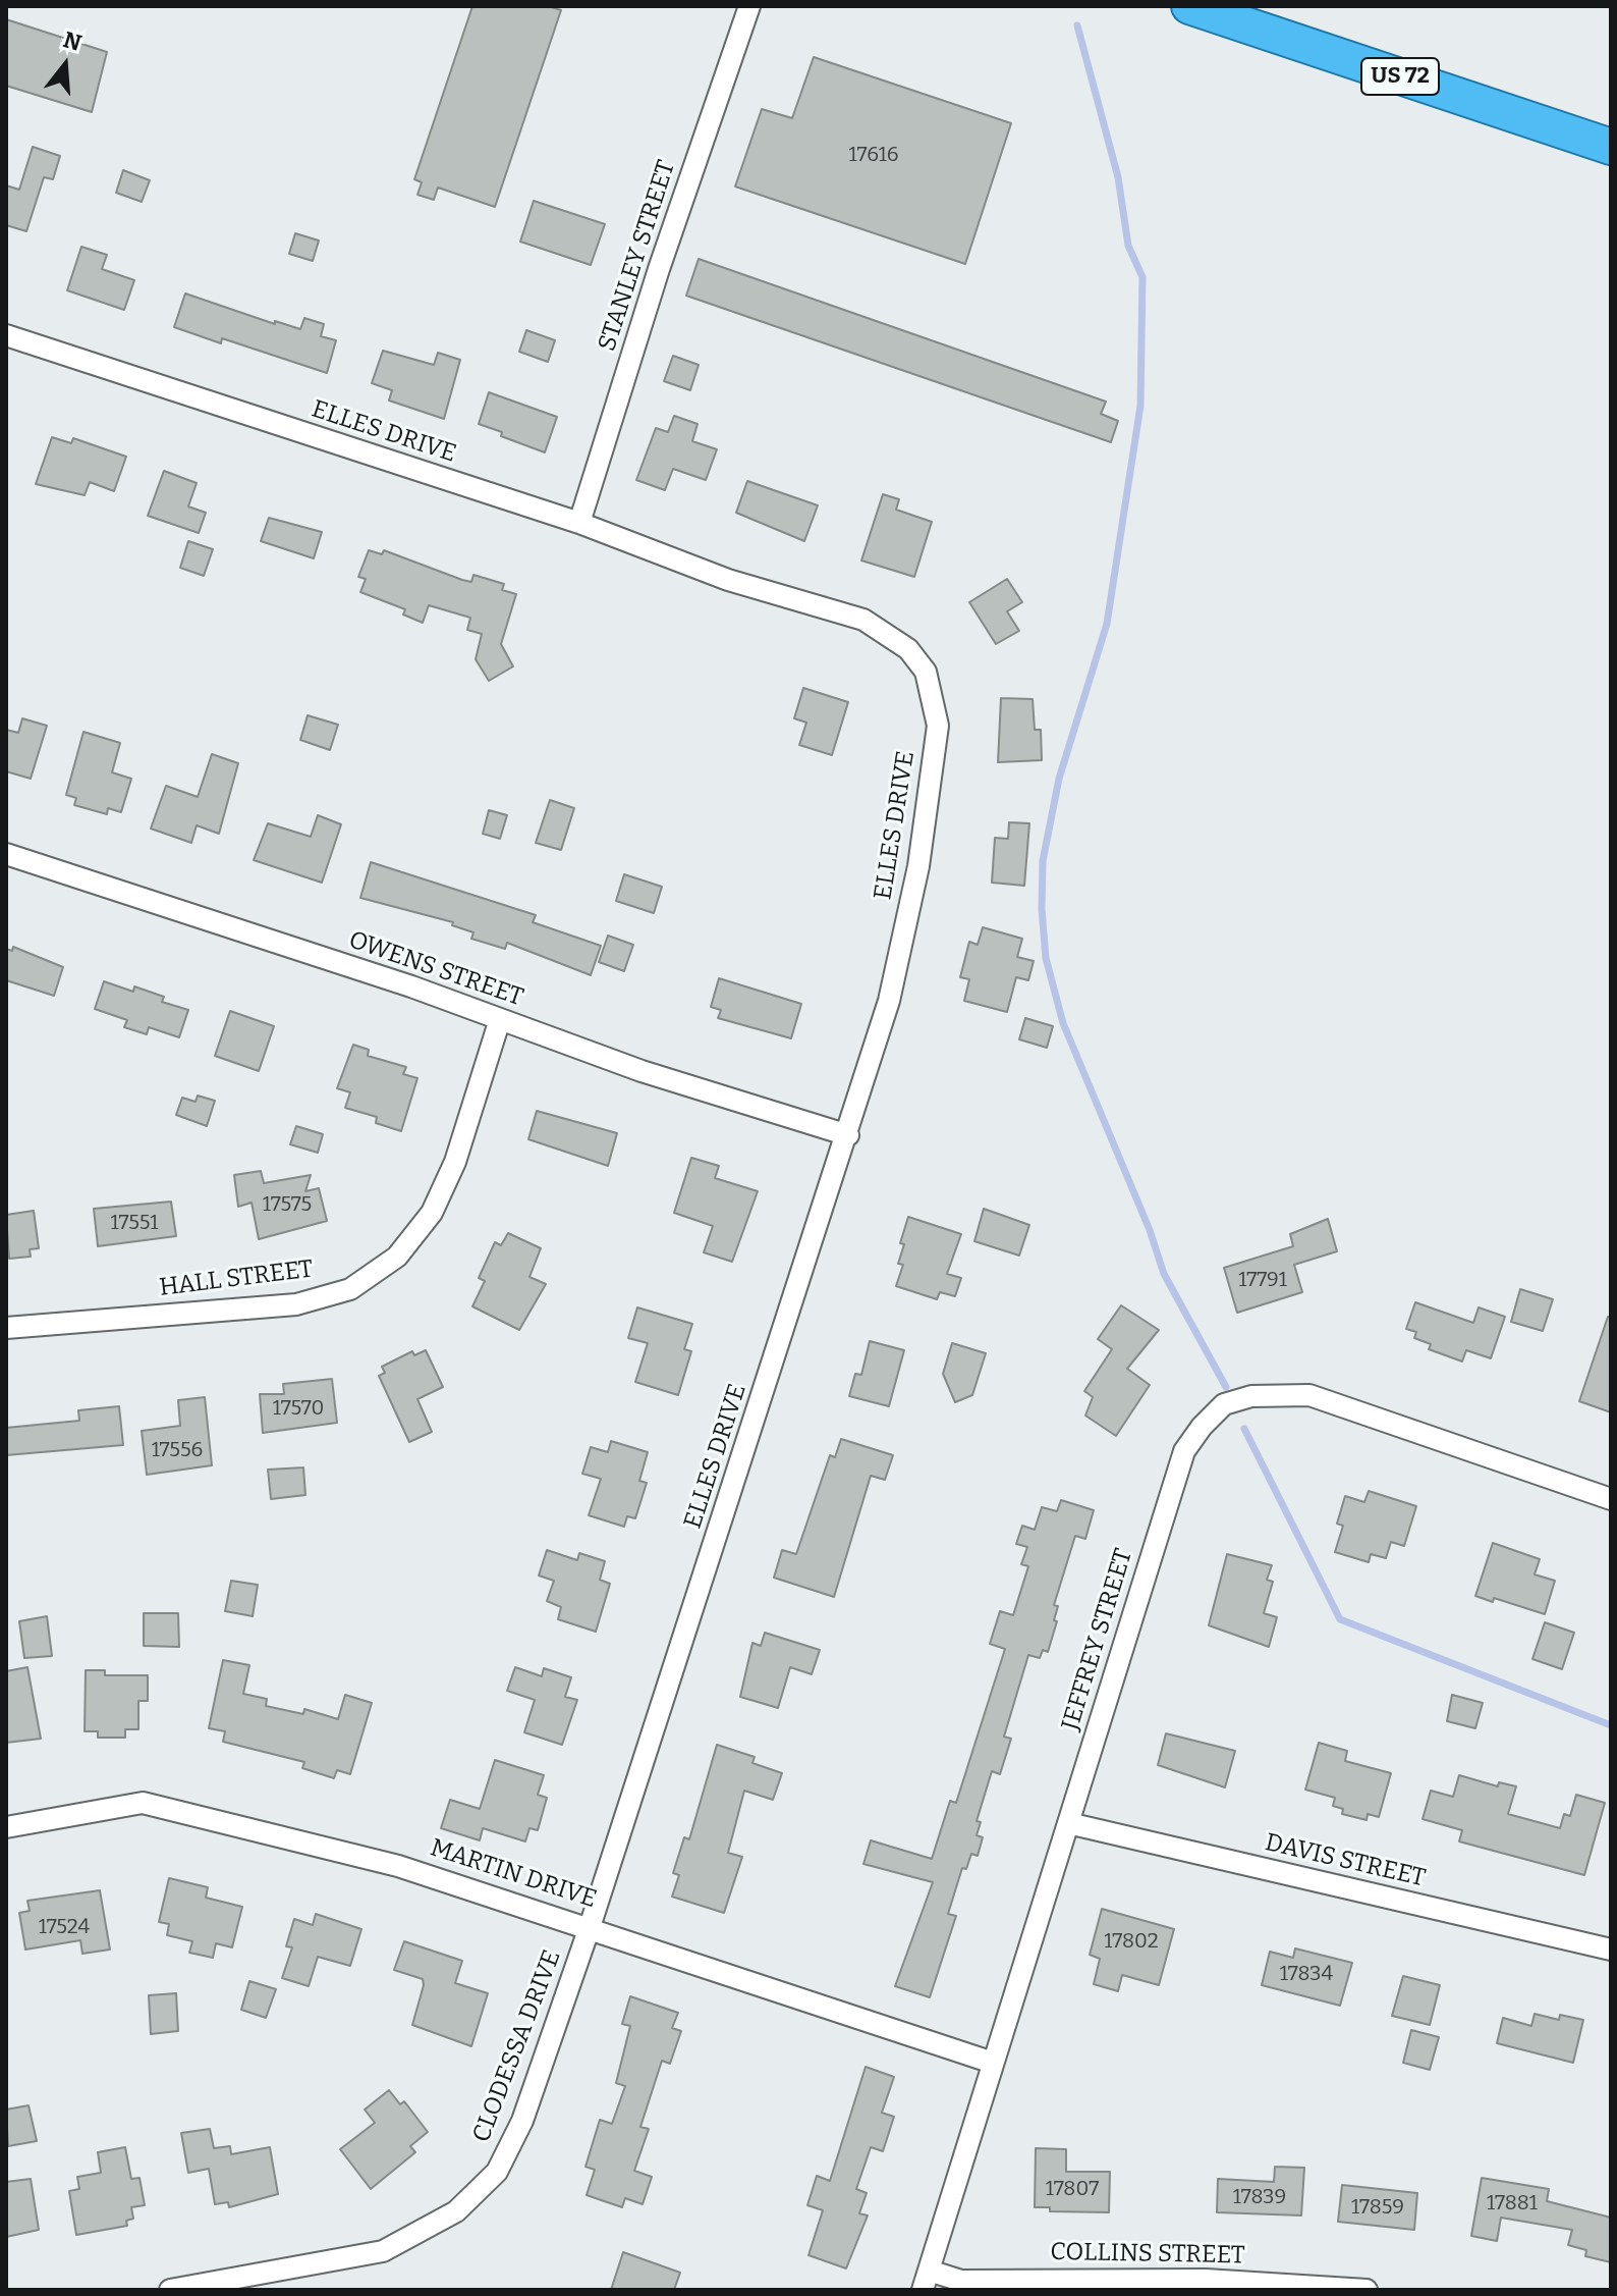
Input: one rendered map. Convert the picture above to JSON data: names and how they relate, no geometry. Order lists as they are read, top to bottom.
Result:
{
  "streets": {
    "highway": ["US 72"],
    "street": [
      "STANLEY STREET",
      "ELLES DRIVE",
      "OWENS STREET",
      "HALL STREET",
      "JEFFREY STREET",
      "DAVIS STREET",
      "MARTIN DRIVE",
      "CLODESSA DRIVE",
      "COLLINS STREET"
    ]
  },
  "crossings": [
    ["STANLEY STREET", "ELLES DRIVE"],
    ["ELLES DRIVE", "OWENS STREET"],
    ["ELLES DRIVE", "MARTIN DRIVE"],
    ["ELLES DRIVE", "CLODESSA DRIVE"],
    ["OWENS STREET", "HALL STREET"],
    ["JEFFREY STREET", "DAVIS STREET"],
    ["JEFFREY STREET", "MARTIN DRIVE"],
    ["JEFFREY STREET", "COLLINS STREET"],
    ["MARTIN DRIVE", "CLODESSA DRIVE"]
  ],
  "house_numbers": [
    "17616",
    "17575",
    "17551",
    "17791",
    "17570",
    "17556",
    "17524",
    "17802",
    "17834",
    "17807",
    "17839",
    "17881",
    "17859"
  ],
  "north": "top"
}
